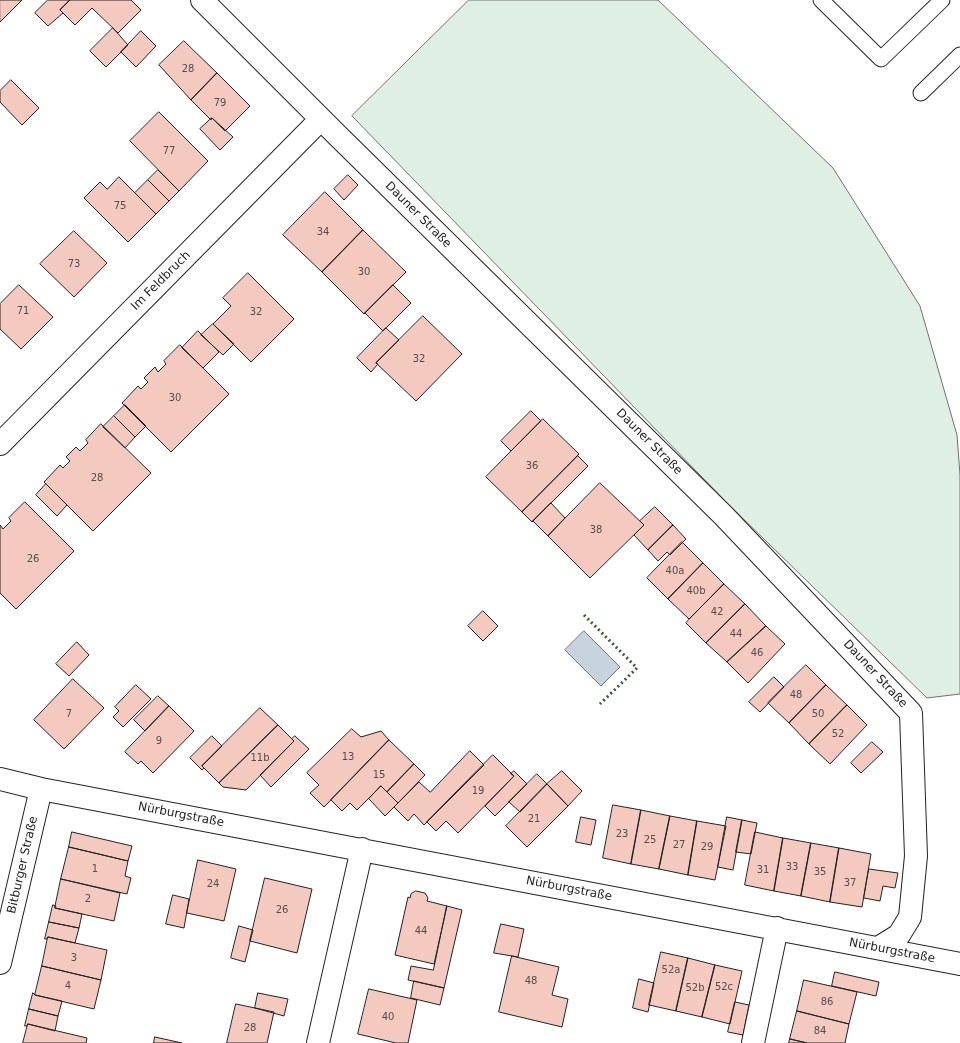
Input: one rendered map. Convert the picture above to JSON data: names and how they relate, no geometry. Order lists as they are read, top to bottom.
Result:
{
  "streets": {
    "street": [
      "Dauner Straße",
      "Im Feldbruch",
      "Nürburgstraße",
      "Bitburger Straße"
    ]
  },
  "crossings": [
    ["Dauner Straße", "Im Feldbruch"],
    ["Dauner Straße", "Nürburgstraße"],
    ["Nürburgstraße", "Bitburger Straße"]
  ],
  "house_numbers": [
    "28",
    "79",
    "77",
    "75",
    "34",
    "73",
    "30",
    "71",
    "32",
    "32",
    "30",
    "36",
    "28",
    "38",
    "26",
    "40a",
    "40b",
    "42",
    "44",
    "46",
    "48",
    "7",
    "50",
    "52",
    "9",
    "13",
    "11b",
    "15",
    "19",
    "21",
    "23",
    "25",
    "27",
    "29",
    "33",
    "1",
    "31",
    "35",
    "37",
    "24",
    "2",
    "26",
    "44",
    "3",
    "52a",
    "48",
    "4",
    "52c",
    "52b",
    "86",
    "40",
    "28",
    "84"
  ]
}
